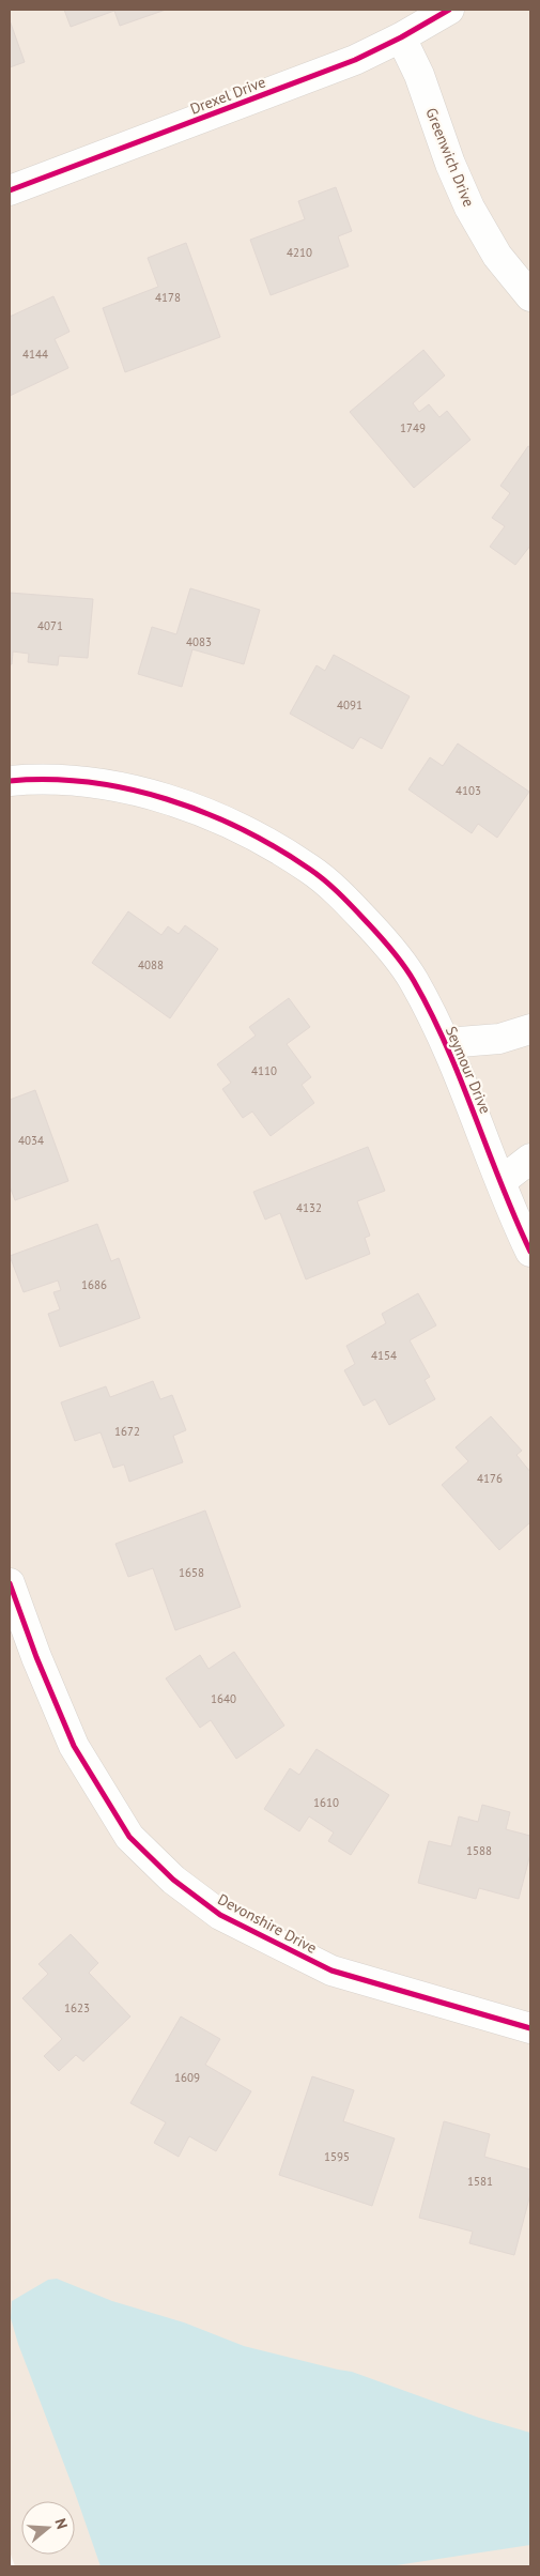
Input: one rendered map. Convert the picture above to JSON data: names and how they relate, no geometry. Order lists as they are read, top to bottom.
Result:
{
  "streets": {
    "street": [
      "Drexel Drive",
      "Greenwich Drive",
      "Seymour Drive",
      "Devonshire Drive"
    ]
  },
  "crossings": [
    ["Drexel Drive", "Greenwich Drive"]
  ],
  "house_numbers": [
    "4210",
    "4178",
    "4144",
    "1749",
    "4071",
    "4083",
    "4091",
    "4103",
    "4088",
    "4110",
    "4034",
    "4132",
    "1686",
    "4154",
    "1672",
    "4176",
    "1658",
    "1640",
    "1610",
    "1588",
    "1623",
    "1609",
    "1595",
    "1581"
  ],
  "north": "right"
}
